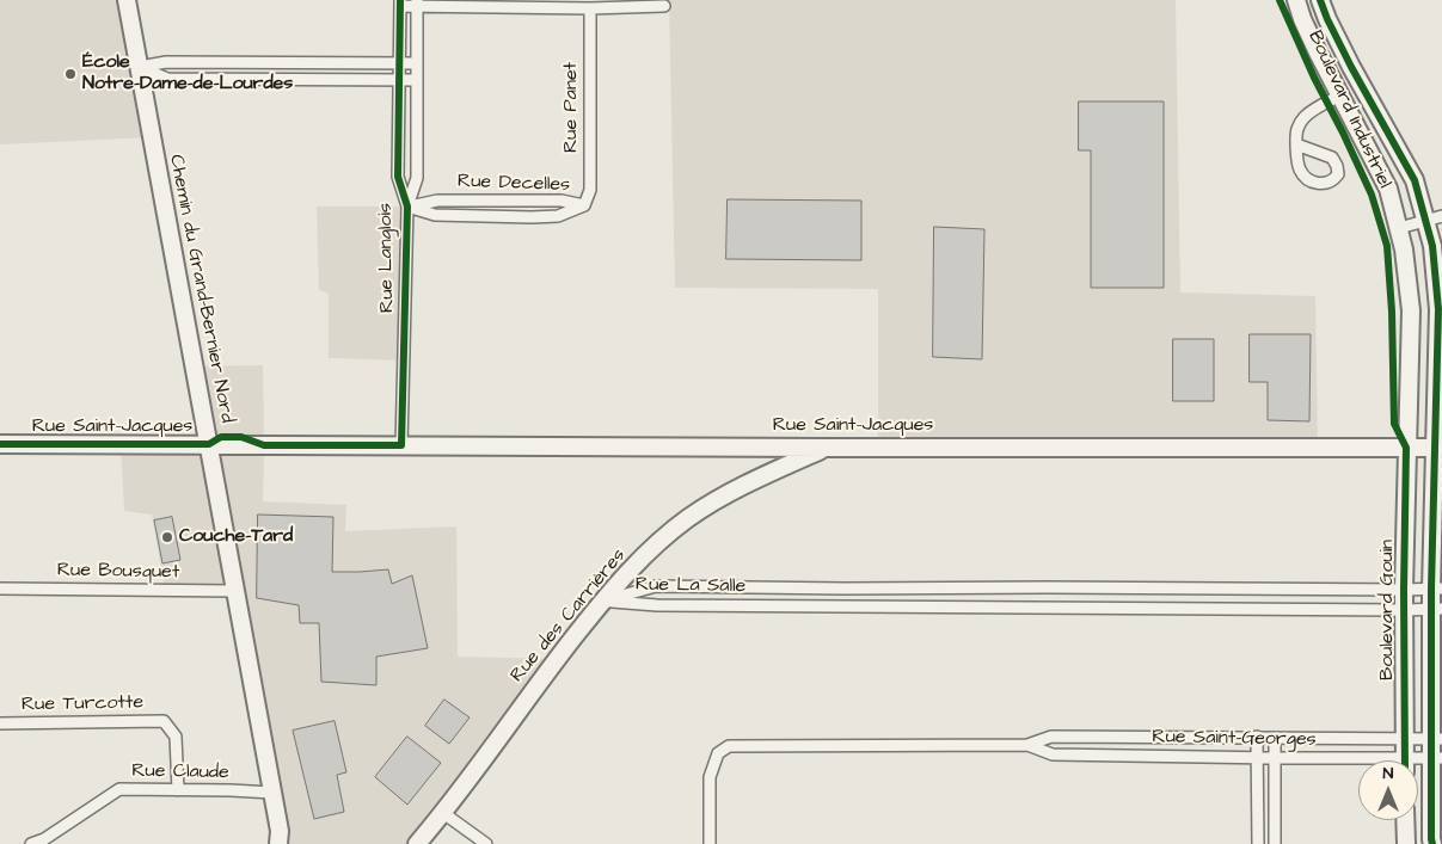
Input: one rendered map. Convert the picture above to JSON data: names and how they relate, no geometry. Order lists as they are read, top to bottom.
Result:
{
  "streets": {
    "street": [
      "Rue Panet",
      "Boulevard Industriel",
      "Rue Decelles",
      "Rue Langlois",
      "Chemin du Grand-Bernier Nord",
      "Rue Saint-Jacques",
      "Rue Bousquet",
      "Rue La Salle",
      "Boulevard Gouin",
      "Rue des Carrières",
      "Rue Turcotte",
      "Rue Saint-Georges",
      "Rue Claude"
    ]
  },
  "crossings": [
    ["Rue Panet", "Rue Decelles"],
    ["Boulevard Industriel", "Rue Saint-Jacques"],
    ["Boulevard Industriel", "Boulevard Gouin"],
    ["Rue Decelles", "Rue Langlois"],
    ["Rue Langlois", "Rue Saint-Jacques"],
    ["Chemin du Grand-Bernier Nord", "Rue Saint-Jacques"],
    ["Chemin du Grand-Bernier Nord", "Rue Bousquet"],
    ["Chemin du Grand-Bernier Nord", "Rue Claude"],
    ["Rue Saint-Jacques", "Boulevard Gouin"],
    ["Rue Saint-Jacques", "Rue des Carrières"],
    ["Rue La Salle", "Boulevard Gouin"],
    ["Rue La Salle", "Rue des Carrières"],
    ["Boulevard Gouin", "Rue Saint-Georges"],
    ["Rue Turcotte", "Rue Claude"]
  ],
  "places": ["École Notre-Dame-de-Lourdes", "Couche-Tard"],
  "north": "top"
}
